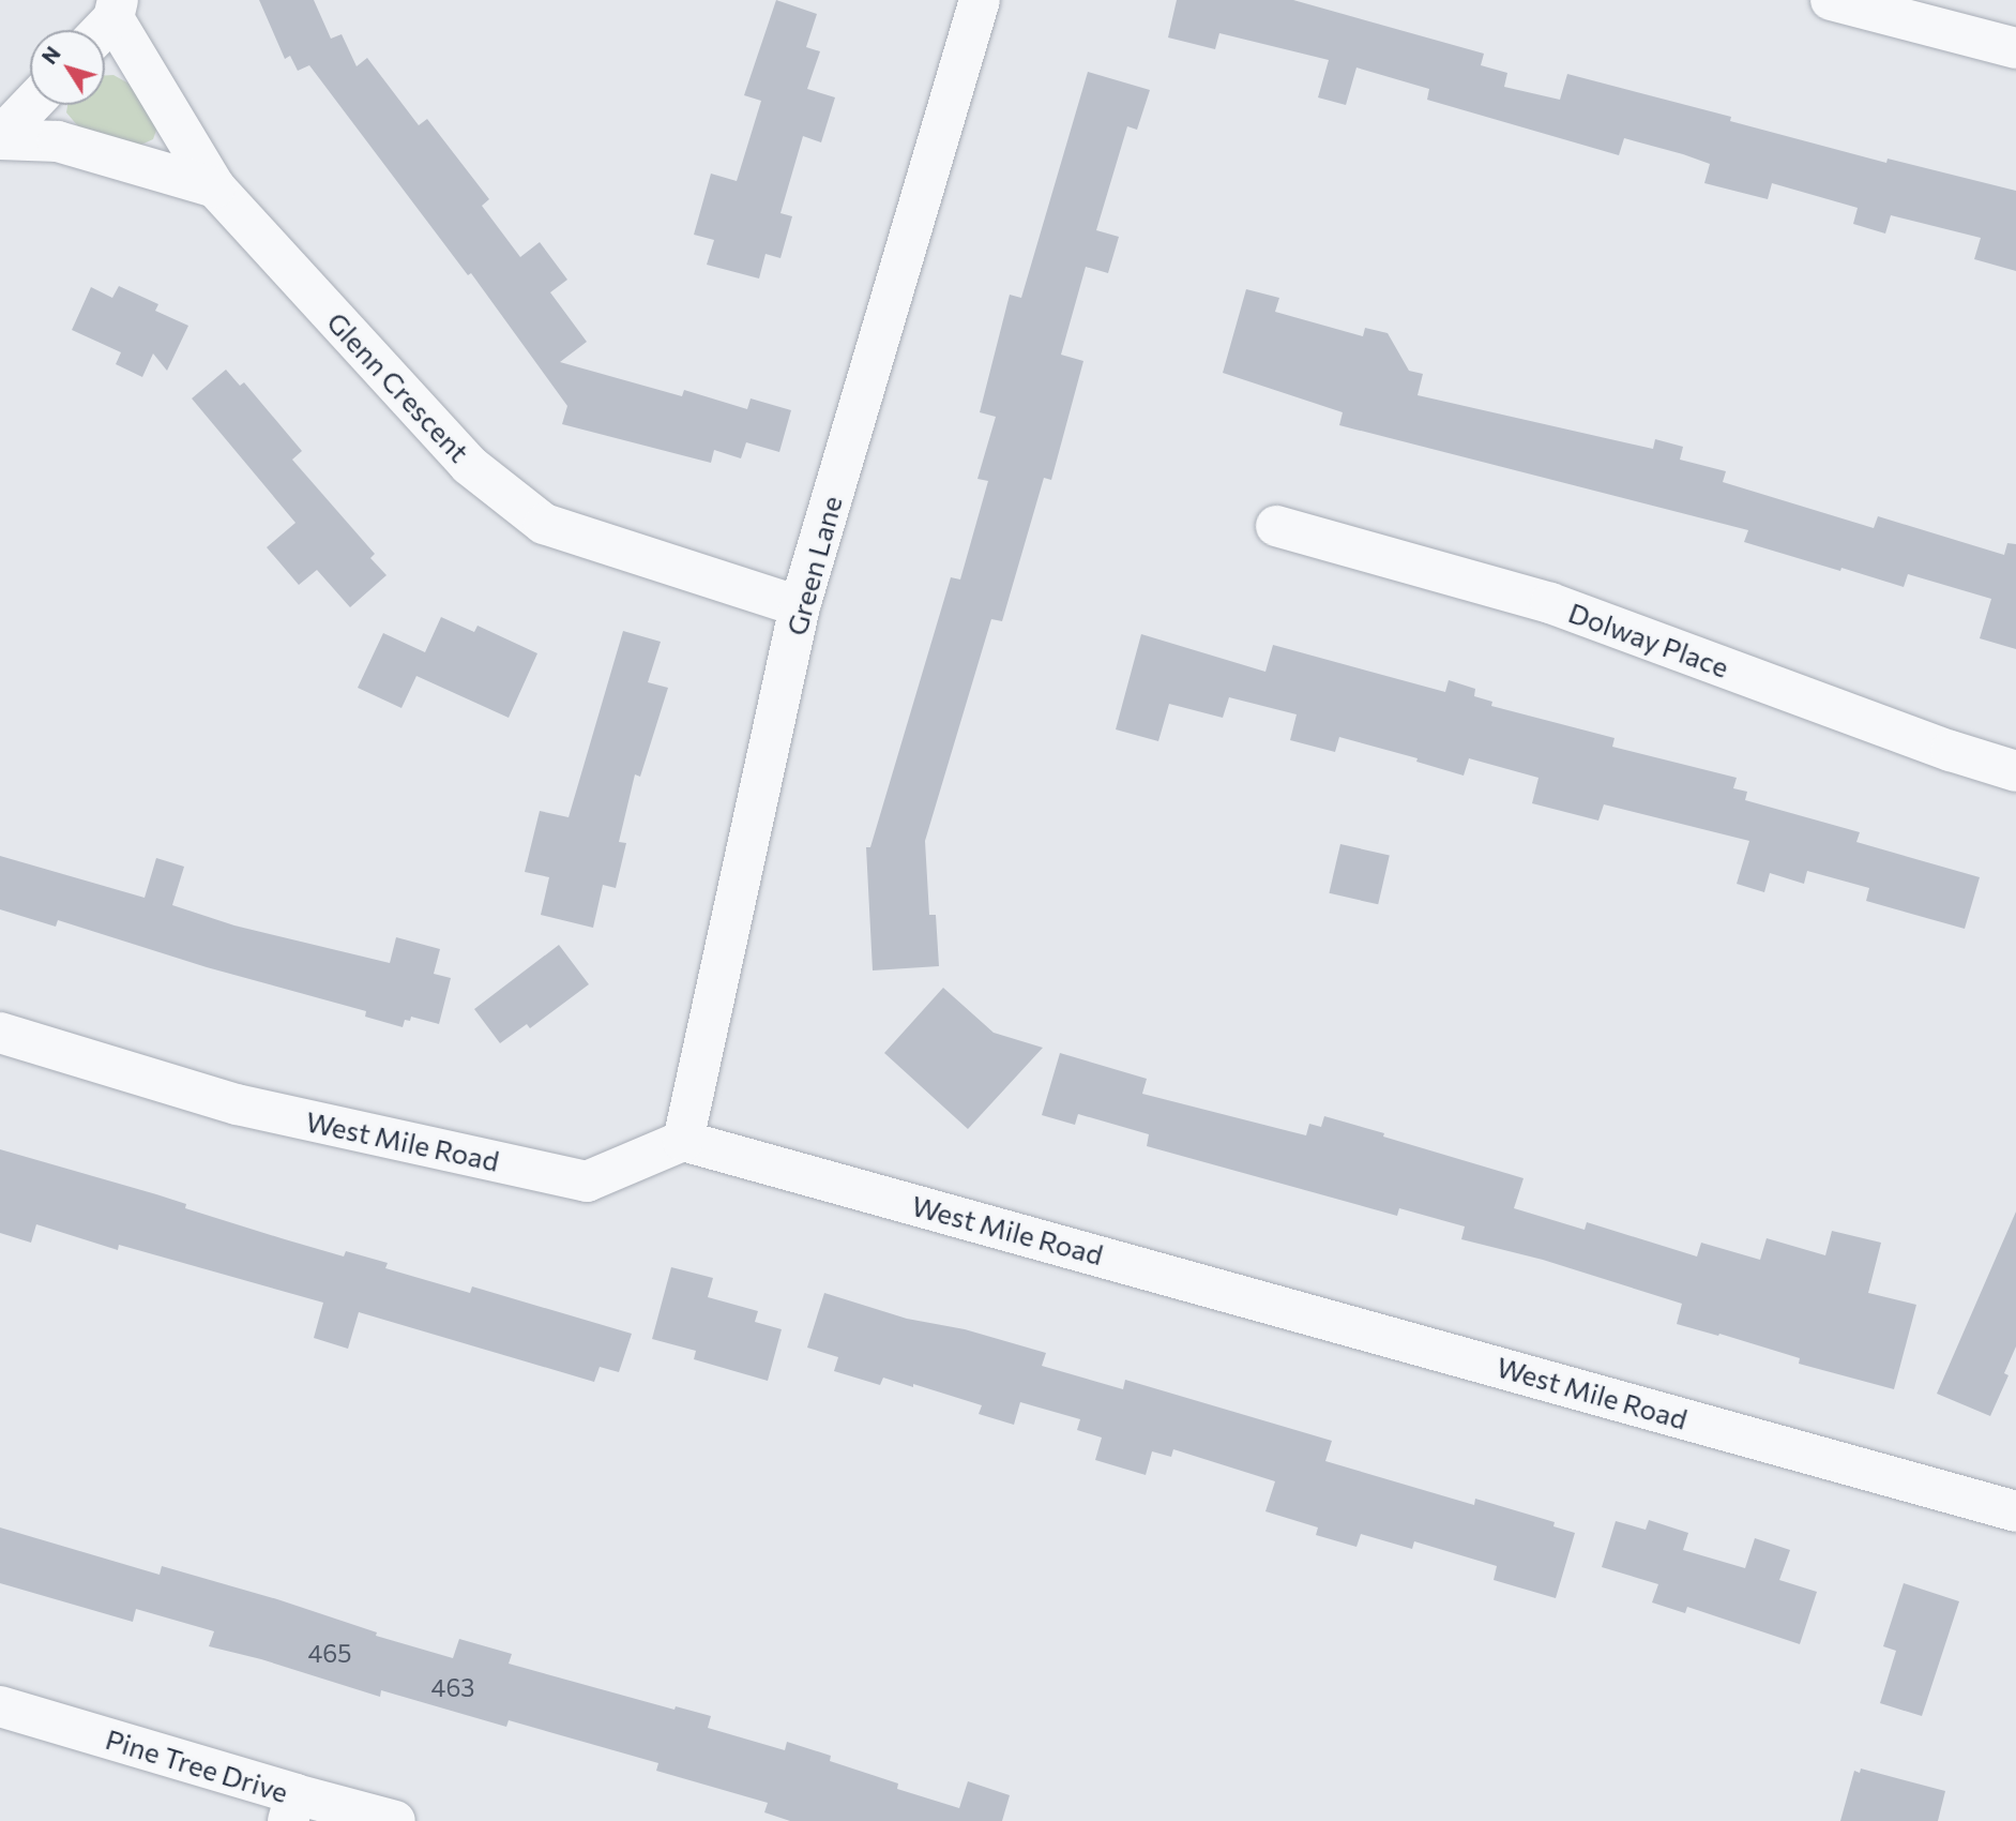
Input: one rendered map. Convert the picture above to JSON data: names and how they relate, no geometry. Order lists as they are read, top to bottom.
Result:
{
  "streets": {
    "street": [
      "Glenn Crescent",
      "Green Lane",
      "Dolway Place",
      "West Mile Road",
      "Pine Tree Drive"
    ]
  },
  "crossings": [
    ["Glenn Crescent", "Green Lane"],
    ["Green Lane", "West Mile Road"]
  ],
  "house_numbers": ["465", "463"],
  "north": "top left"
}
